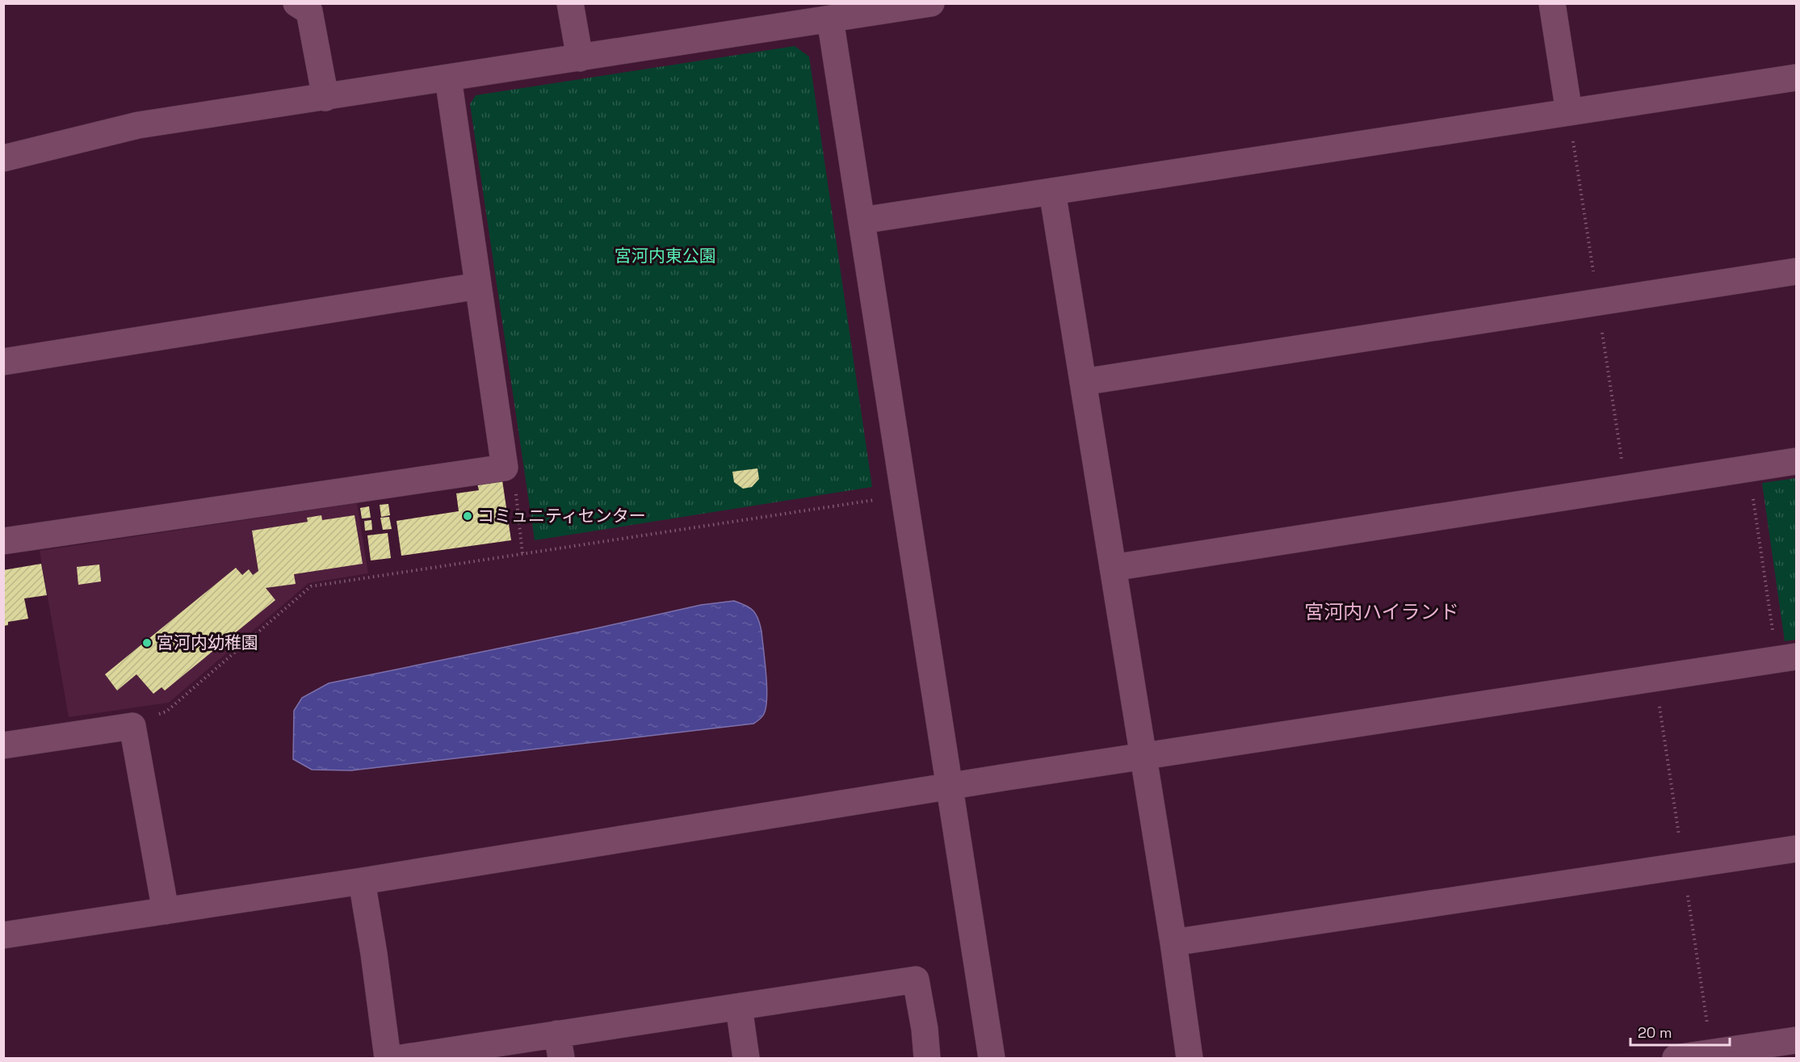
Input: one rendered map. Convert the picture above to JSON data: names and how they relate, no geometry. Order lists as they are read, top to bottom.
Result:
{
  "districts": ["宮河内ハイランド"],
  "parks": ["宮河内東公園"],
  "places": ["コミュニティセンター", "宮河内幼稚園"],
  "scale_bar": "20 m"
}
